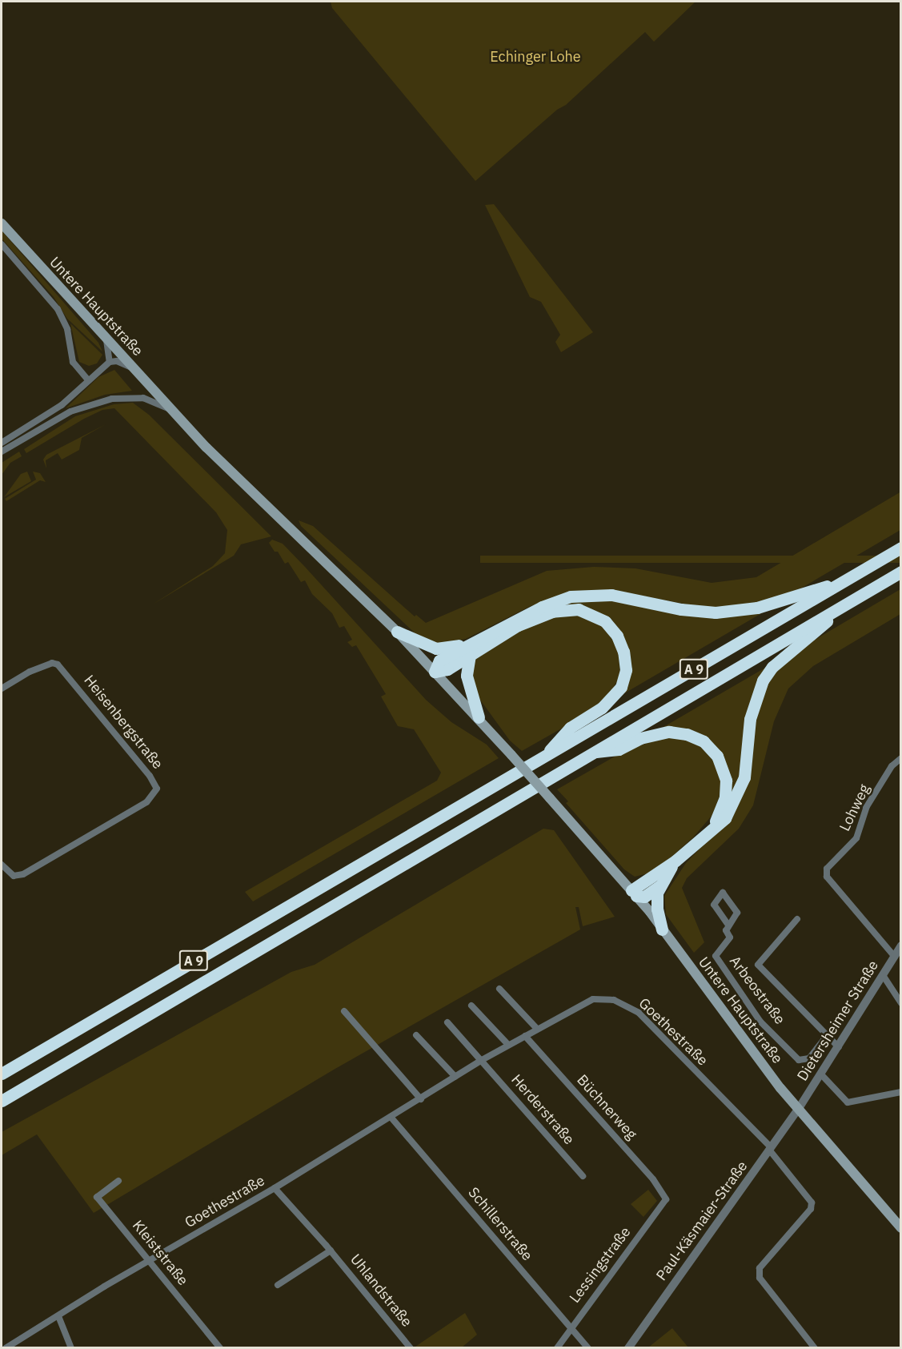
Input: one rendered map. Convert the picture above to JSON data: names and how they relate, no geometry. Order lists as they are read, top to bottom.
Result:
{
  "streets": {
    "highway": ["A 9"],
    "main road": ["Untere Hauptstraße"],
    "street": [
      "Heisenbergstraße",
      "Lohweg",
      "Arbeostraße",
      "Dietersheimer Straße",
      "Goethestraße",
      "Büchnerweg",
      "Herderstraße",
      "Paul-Käsmaier-Straße",
      "Schillerstraße",
      "Kleiststraße",
      "Lessingstraße",
      "Uhlandstraße"
    ]
  },
  "crossings": [
    ["Untere Hauptstraße", "Dietersheimer Straße"],
    ["Untere Hauptstraße", "Paul-Käsmaier-Straße"],
    ["Lohweg", "Dietersheimer Straße"],
    ["Arbeostraße", "Dietersheimer Straße"],
    ["Dietersheimer Straße", "Paul-Käsmaier-Straße"],
    ["Goethestraße", "Büchnerweg"],
    ["Goethestraße", "Herderstraße"],
    ["Goethestraße", "Paul-Käsmaier-Straße"],
    ["Goethestraße", "Schillerstraße"],
    ["Goethestraße", "Kleiststraße"],
    ["Goethestraße", "Uhlandstraße"],
    ["Büchnerweg", "Lessingstraße"],
    ["Schillerstraße", "Lessingstraße"]
  ],
  "parks": ["Echinger Lohe"]
}
